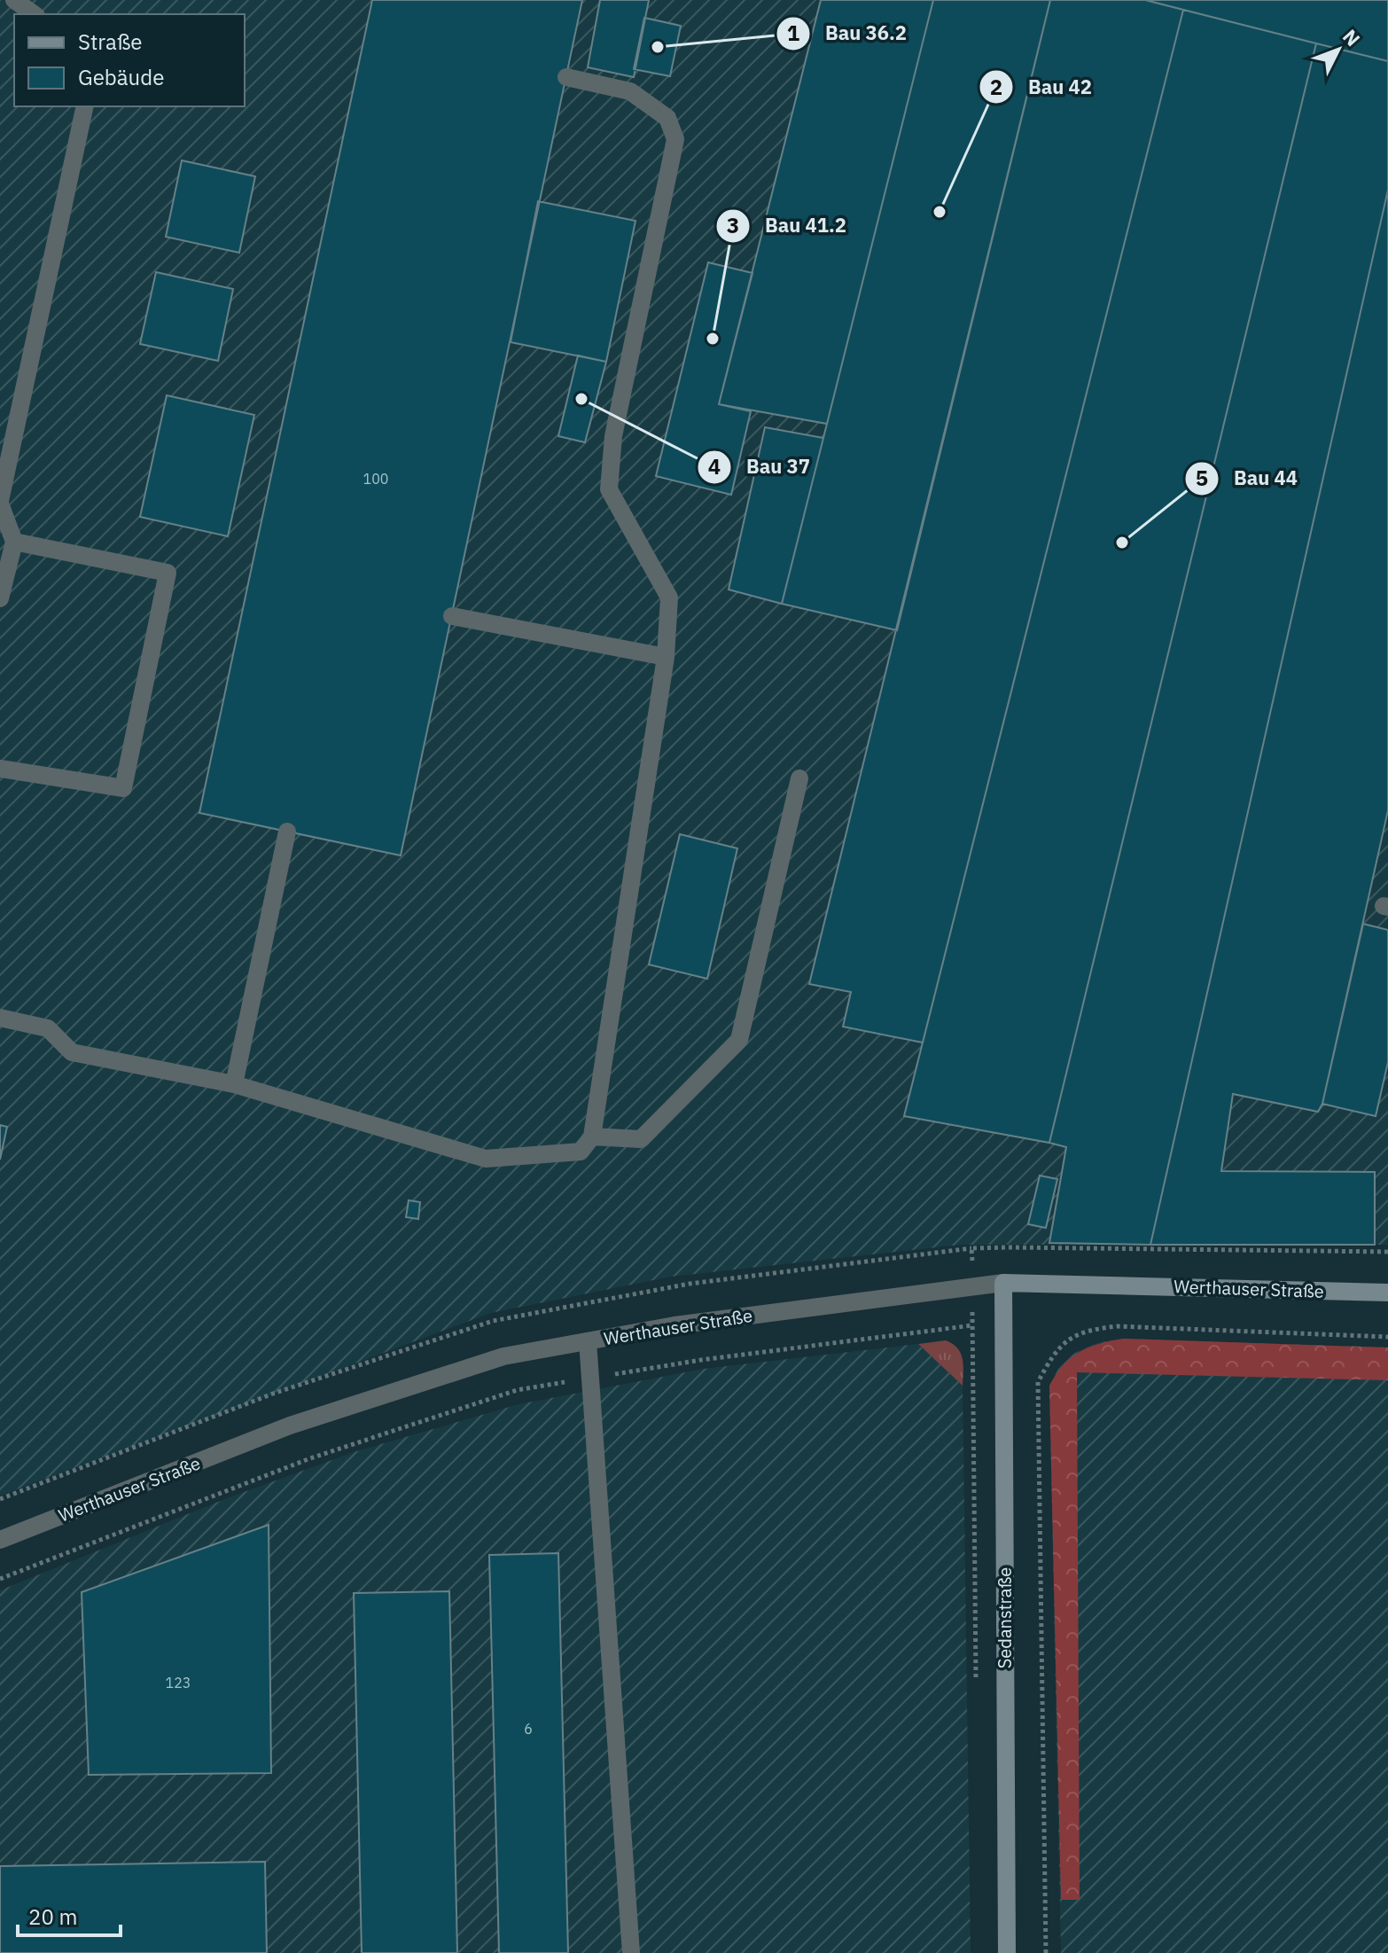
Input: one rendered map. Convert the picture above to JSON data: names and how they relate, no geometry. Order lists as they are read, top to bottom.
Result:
{
  "streets": {
    "main road": ["Werthauser Straße", "Sedanstraße"]
  },
  "crossings": [
    ["Werthauser Straße", "Sedanstraße"]
  ],
  "places": [
    "Bau 36.2",
    "Bau 42",
    "Bau 41.2",
    "Bau 37",
    "Bau 44"
  ],
  "house_numbers": ["100", "123", "6"],
  "legend": ["Straße", "Gebäude"],
  "scale_bar": "20 m",
  "north": "top right"
}
